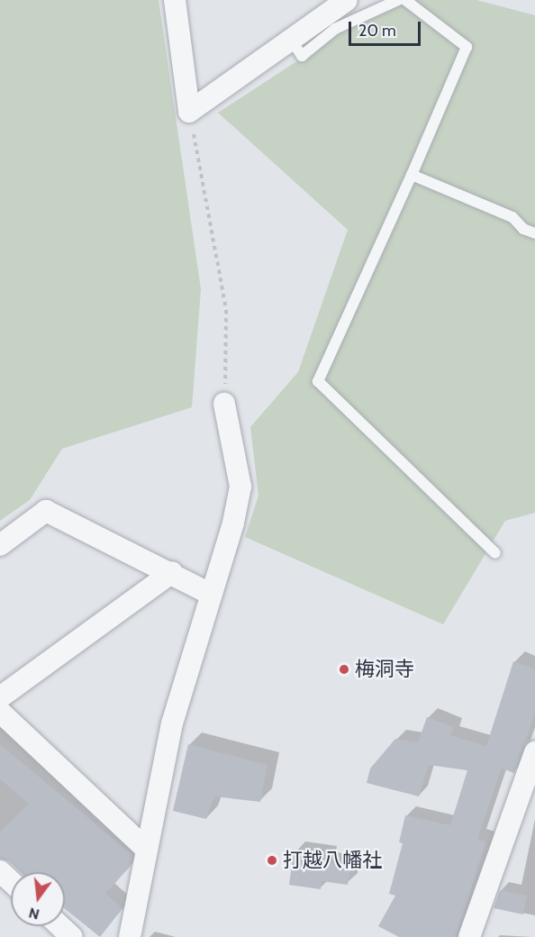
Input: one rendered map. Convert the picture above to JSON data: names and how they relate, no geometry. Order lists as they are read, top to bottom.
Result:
{
  "places": ["梅洞寺", "打越八幡社"],
  "scale_bar": "20 m",
  "north": "bottom"
}
